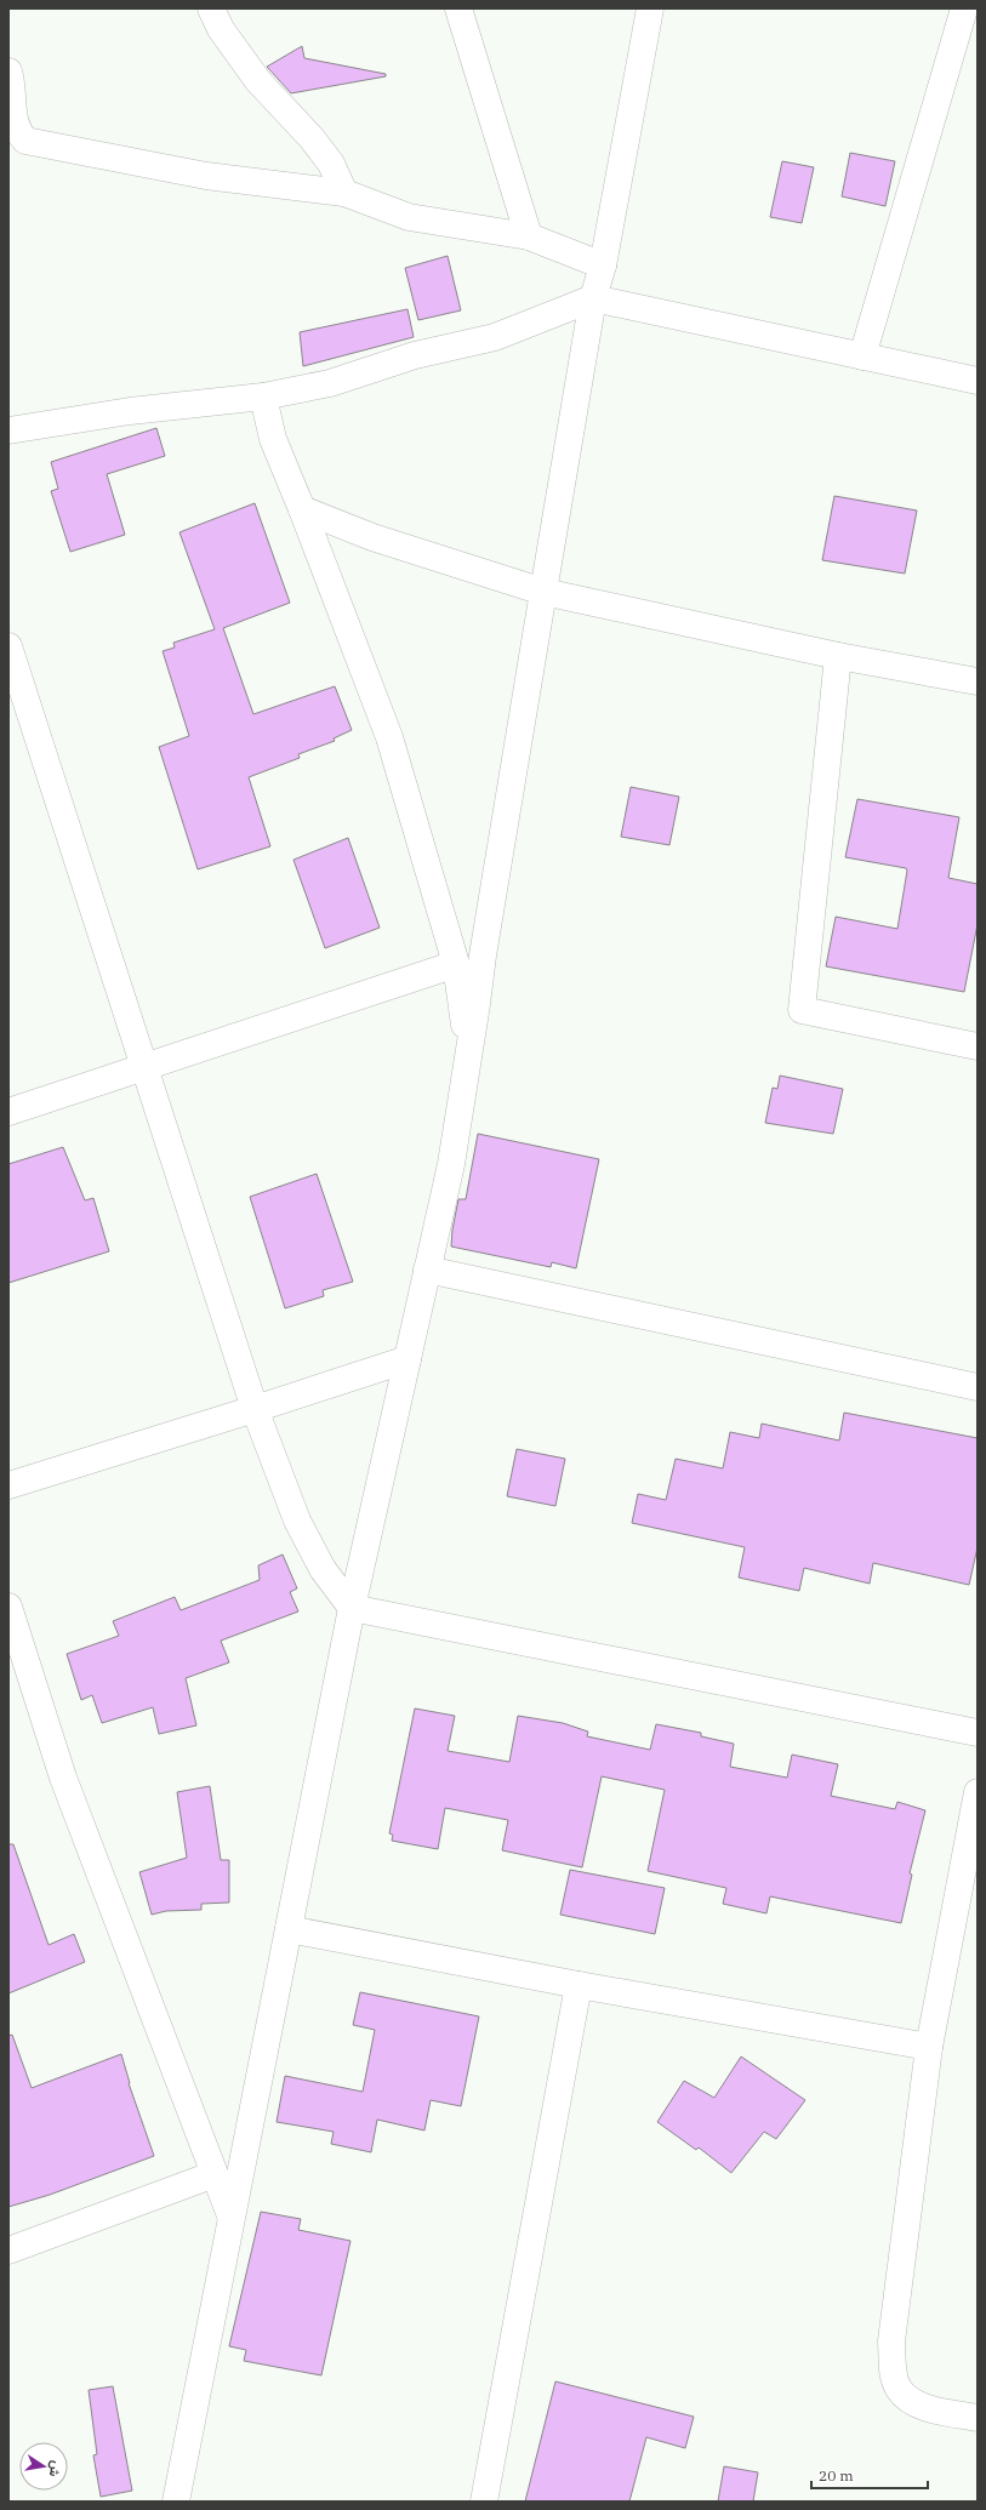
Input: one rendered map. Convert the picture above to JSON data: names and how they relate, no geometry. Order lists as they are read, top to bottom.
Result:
{
  "scale_bar": "20 m",
  "north": "right"
}
